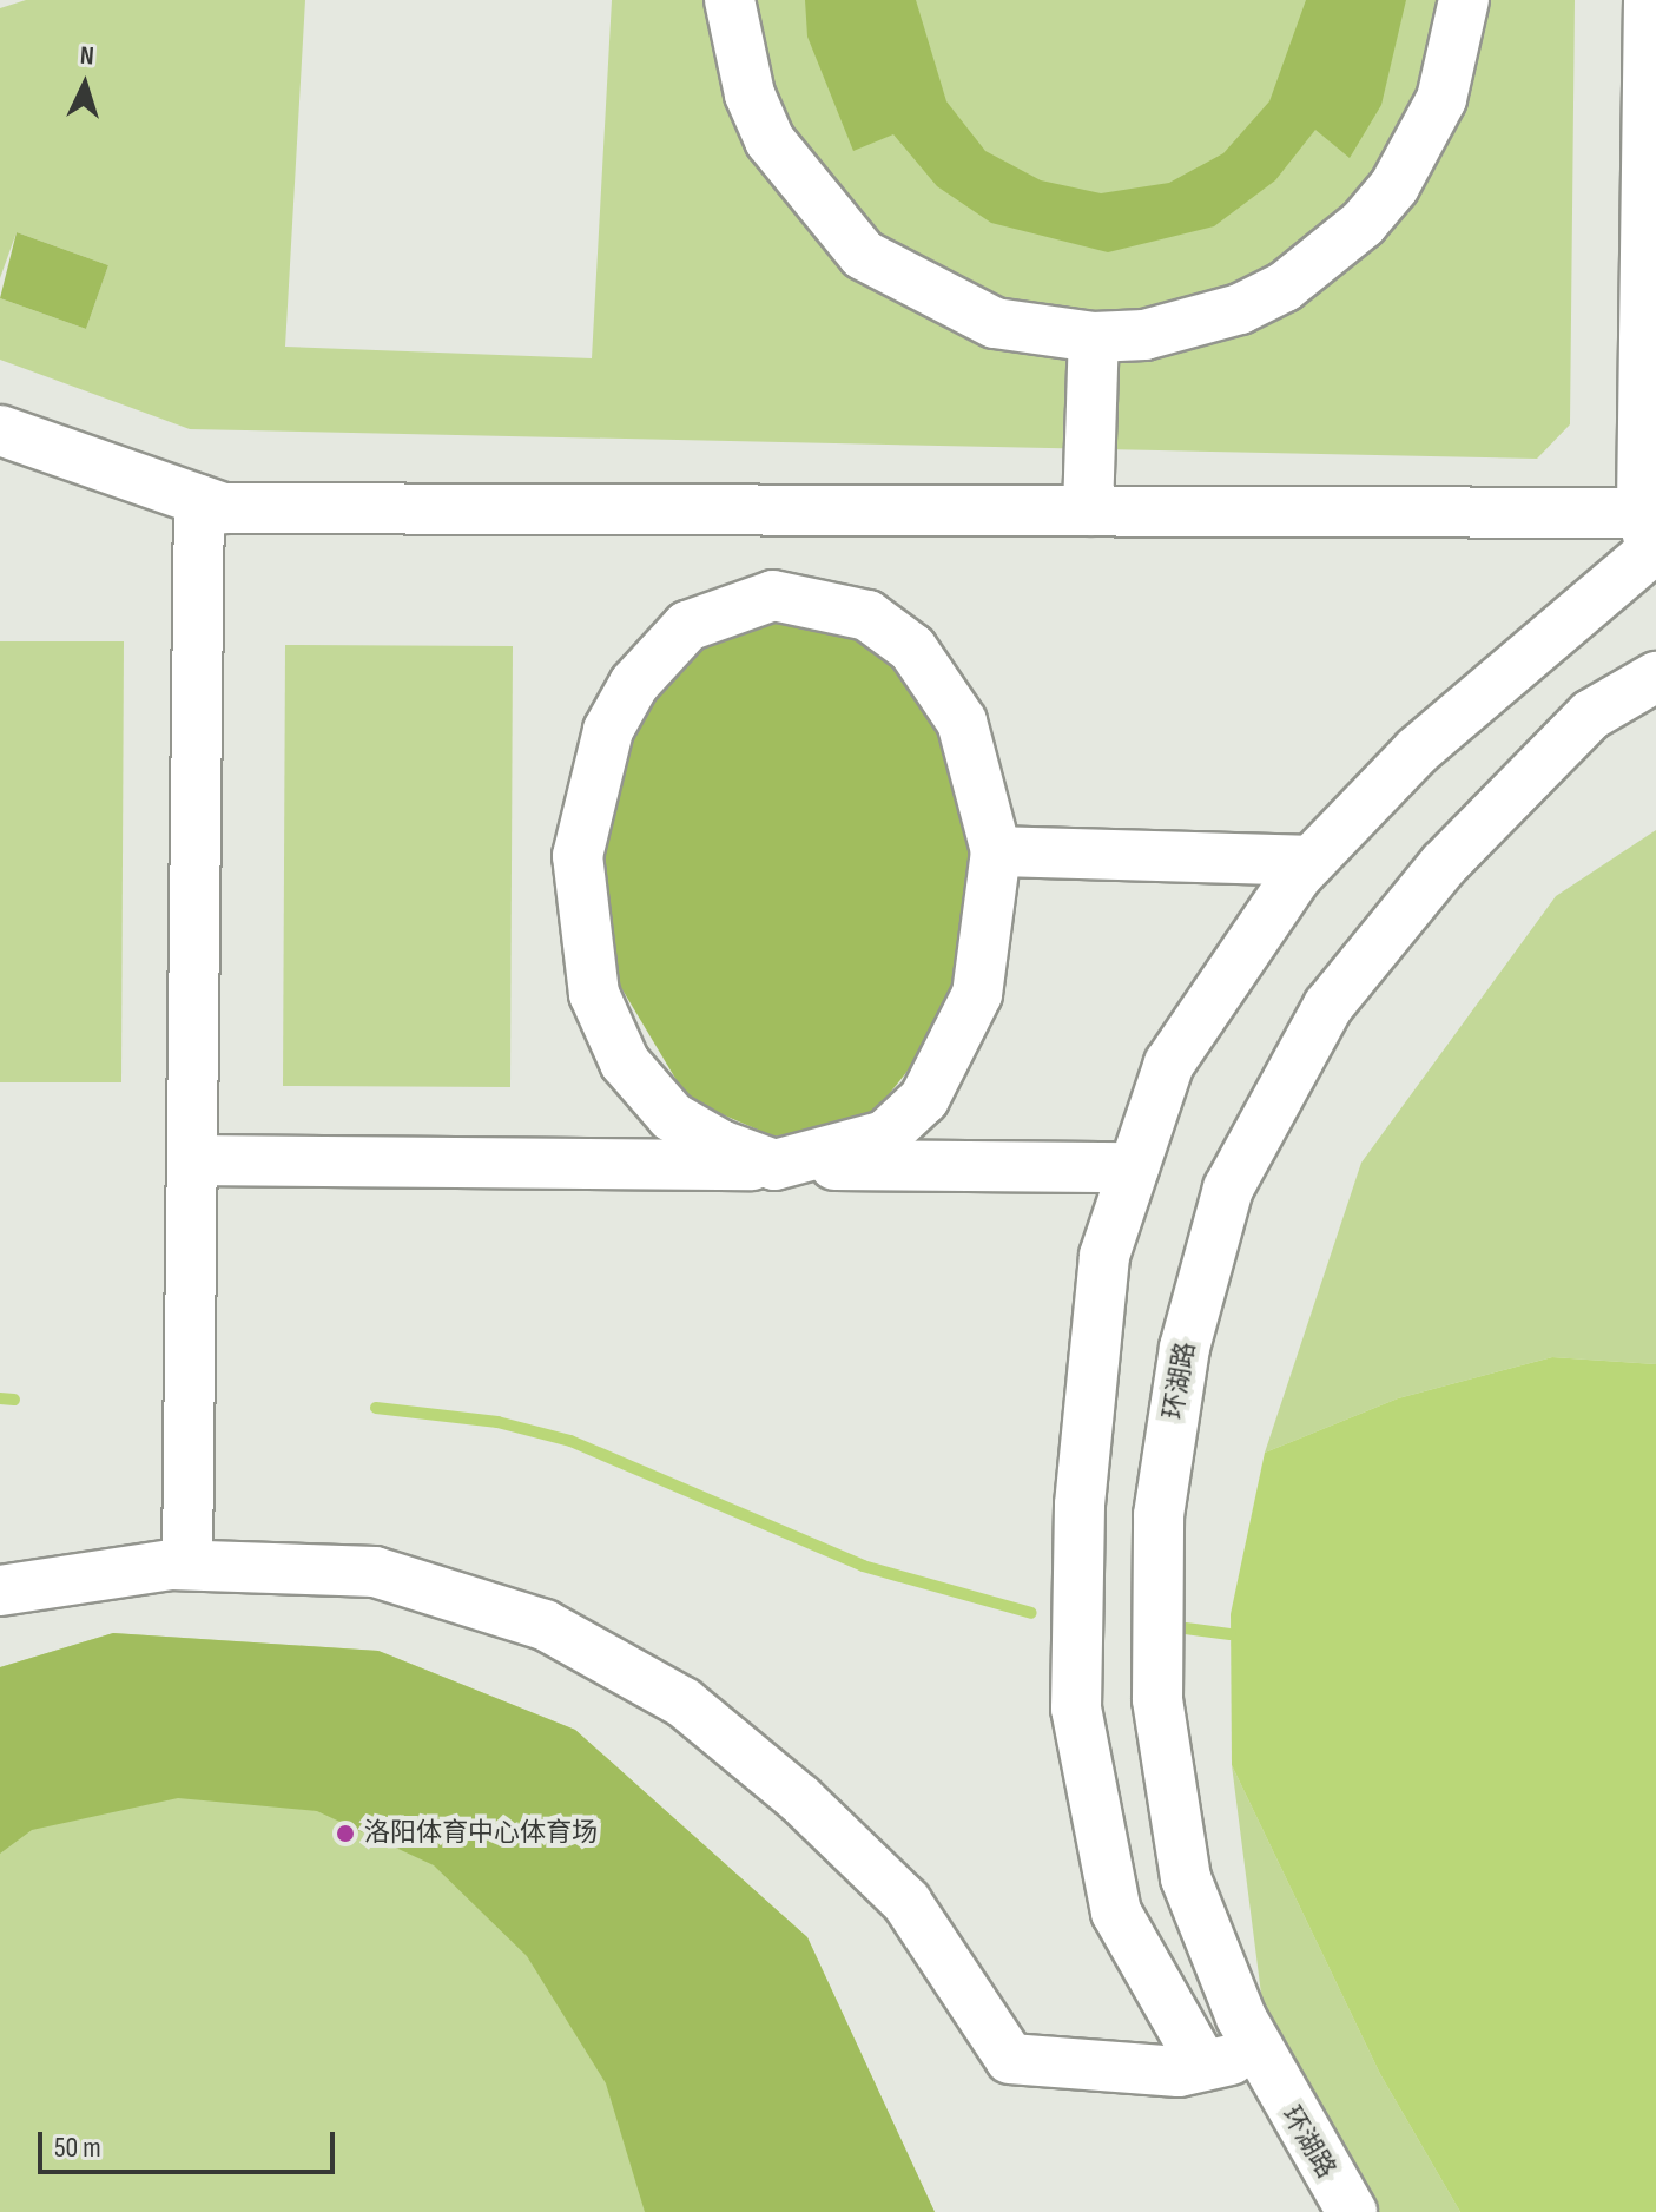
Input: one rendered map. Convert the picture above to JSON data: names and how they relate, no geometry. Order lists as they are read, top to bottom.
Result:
{
  "streets": {
    "street": ["环湖路"]
  },
  "places": ["洛阳体育中心体育场"],
  "scale_bar": "50 m",
  "north": "top"
}
